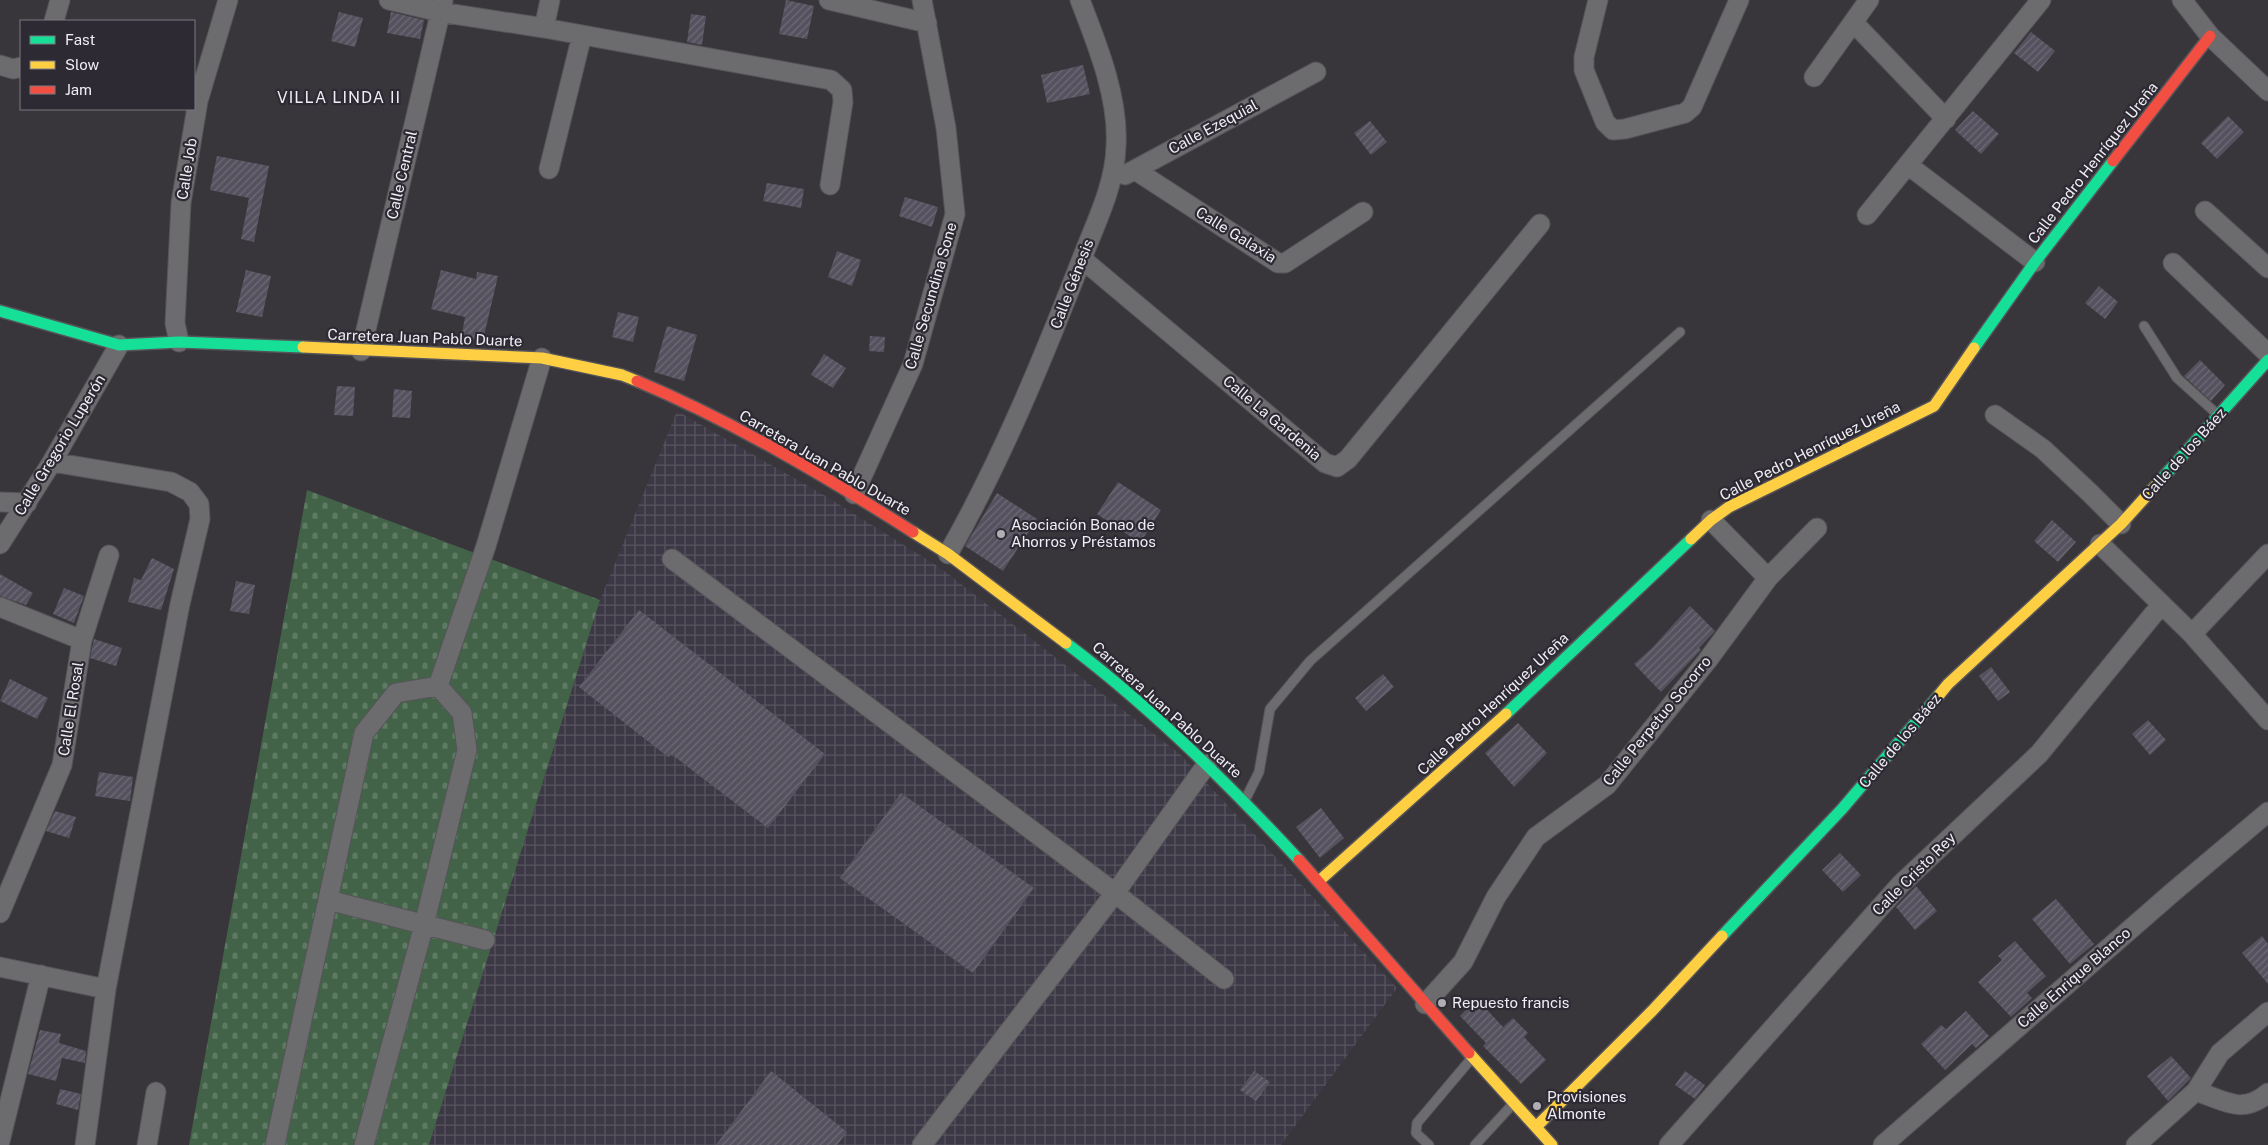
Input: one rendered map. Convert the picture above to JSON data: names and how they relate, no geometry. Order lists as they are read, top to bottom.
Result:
{
  "streets": {
    "street": [
      "Calle Ezequial",
      "Calle Pedro Henríquez Ureña",
      "Calle Job",
      "Calle Central",
      "Calle Galaxia",
      "Calle Génesis",
      "Calle Secundina Sone",
      "Carretera Juan Pablo Duarte",
      "Calle La Gardenia",
      "Calle Gregorio Luperón",
      "Calle de los Báez",
      "Calle El Rosal",
      "Calle Perpetuo Socorro",
      "Calle Cristo Rey",
      "Calle Enrique Blanco"
    ]
  },
  "crossings": [
    ["Calle Ezequial", "Calle Galaxia"],
    ["Calle Ezequial", "Calle Génesis"],
    ["Calle Pedro Henríquez Ureña", "Carretera Juan Pablo Duarte"],
    ["Calle Job", "Carretera Juan Pablo Duarte"],
    ["Calle Central", "Carretera Juan Pablo Duarte"],
    ["Calle Génesis", "Carretera Juan Pablo Duarte"],
    ["Calle Génesis", "Calle La Gardenia"],
    ["Calle Secundina Sone", "Carretera Juan Pablo Duarte"],
    ["Carretera Juan Pablo Duarte", "Calle Gregorio Luperón"],
    ["Carretera Juan Pablo Duarte", "Calle de los Báez"],
    ["Carretera Juan Pablo Duarte", "Calle Perpetuo Socorro"]
  ],
  "districts": ["VILLA LINDA II"],
  "places": ["Asociación Bonao de Ahorros y Préstamos", "Repuesto francis", "Provisiones Almonte"],
  "legend": ["Fast", "Slow", "Jam"]
}
